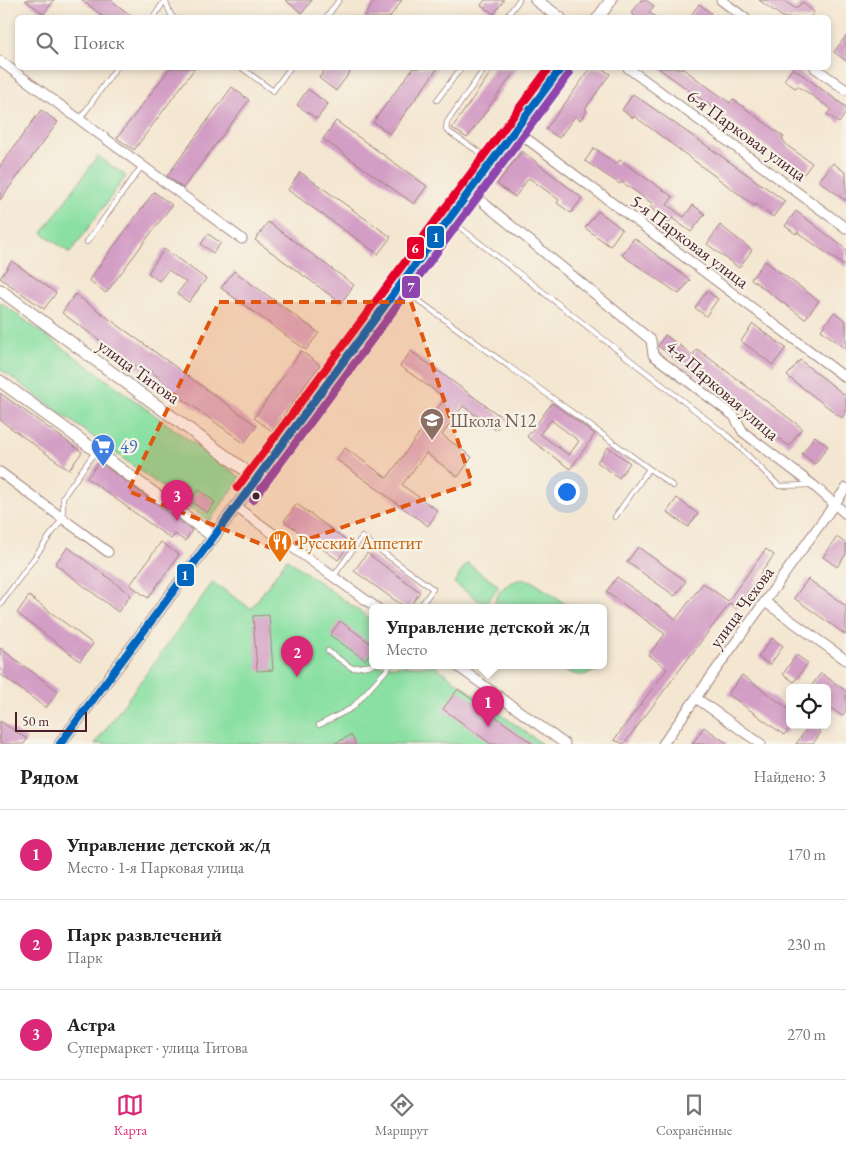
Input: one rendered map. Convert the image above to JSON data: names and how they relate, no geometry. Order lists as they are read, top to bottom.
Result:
{
  "streets": {
    "main road": ["улица Титова"],
    "street": [
      "6-я Парковая улица",
      "5-я Парковая улица",
      "4-я Парковая улица",
      "улица Чехова"
    ]
  },
  "crossings": [
    ["4-я Парковая улица", "улица Чехова"]
  ],
  "places": {
    "school or university": ["Школа N12"],
    "supermarket": ["49"],
    "restaurant": ["Русский Аппетит"]
  },
  "lines": ["transit line 1", "transit line 6", "transit line 7"],
  "scale_bar": "50 m",
  "page": {
    "search": "Поиск",
    "pins": ["3", "2", "1"],
    "popup": ["Управление детской ж/д", "Место"],
    "scale": "50 m",
    "heading": ["Рядом", "Найдено: 3"],
    "list": [
      {
        "mark": "1",
        "name": "Управление детской ж/д",
        "note": "Место · 1-я Парковая улица",
        "value": "170 m"
      },
      {
        "mark": "2",
        "name": "Парк развлечений",
        "note": "Парк",
        "value": "230 m"
      },
      {
        "mark": "3",
        "name": "Астра",
        "note": "Супермаркет · улица Титова",
        "value": "270 m"
      }
    ],
    "nav": ["Карта", "Маршрут", "Сохранённые"]
  }
}
